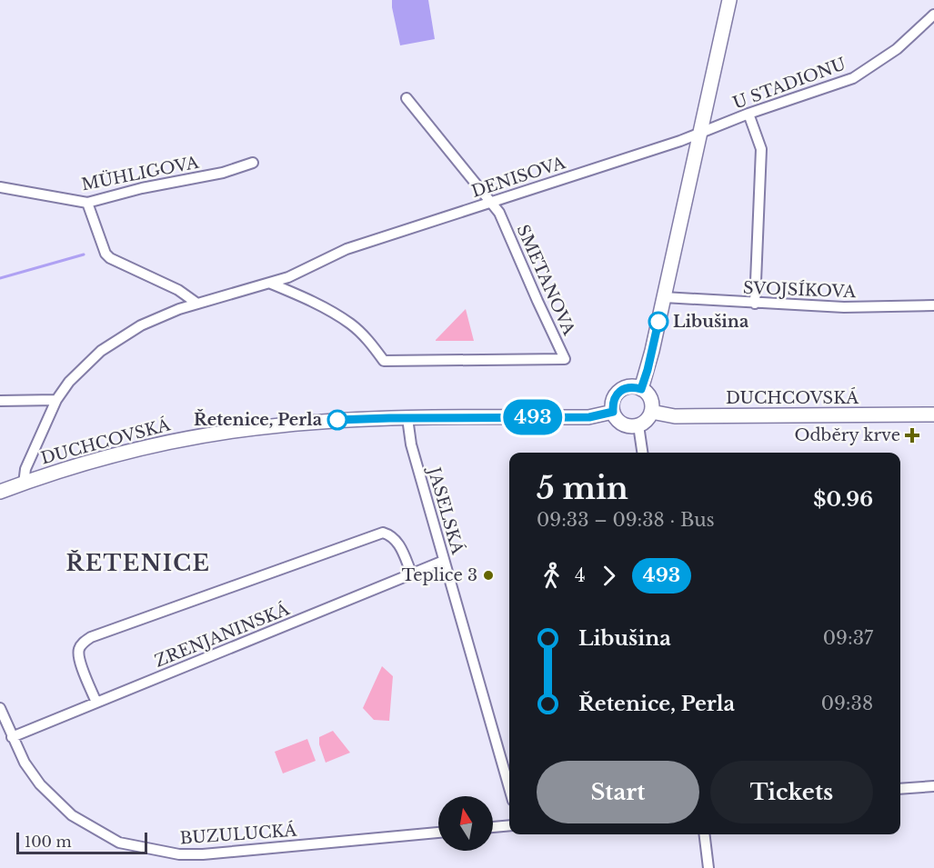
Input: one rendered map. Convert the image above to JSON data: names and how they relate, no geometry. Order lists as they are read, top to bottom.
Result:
{
  "streets": {
    "main road": ["DUCHCOVSKÁ"],
    "street": [
      "U STADIONU",
      "MÜHLIGOVA",
      "DENISOVA",
      "SMETANOVA",
      "SVOJSÍKOVA",
      "JASELSKÁ",
      "ZRENJANINSKÁ",
      "BUZULUCKÁ"
    ]
  },
  "crossings": [
    ["U STADIONU", "DENISOVA"],
    ["DENISOVA", "SMETANOVA"],
    ["DENISOVA", "DUCHCOVSKÁ"],
    ["DUCHCOVSKÁ", "JASELSKÁ"],
    ["JASELSKÁ", "ZRENJANINSKÁ"],
    ["ZRENJANINSKÁ", "BUZULUCKÁ"]
  ],
  "districts": ["ŘETENICE"],
  "places": {
    "other": ["Libušina", "Řetenice, Perla", "Teplice 3"],
    "health": ["Odběry krve"]
  },
  "lines": ["bus line 493"],
  "scale_bar": "100 m",
  "north": "top",
  "page": {
    "on_map": "493",
    "heading": ["5 min", "09:33 – 09:38 · Bus", "$0.96"],
    "legs": ["4", "493"],
    "list": [
      {
        "name": "Libušina",
        "value": "09:37"
      },
      {
        "name": "Řetenice, Perla",
        "value": "09:38"
      }
    ],
    "buttons": ["Start", "Tickets"],
    "scale": "100 m"
  }
}
